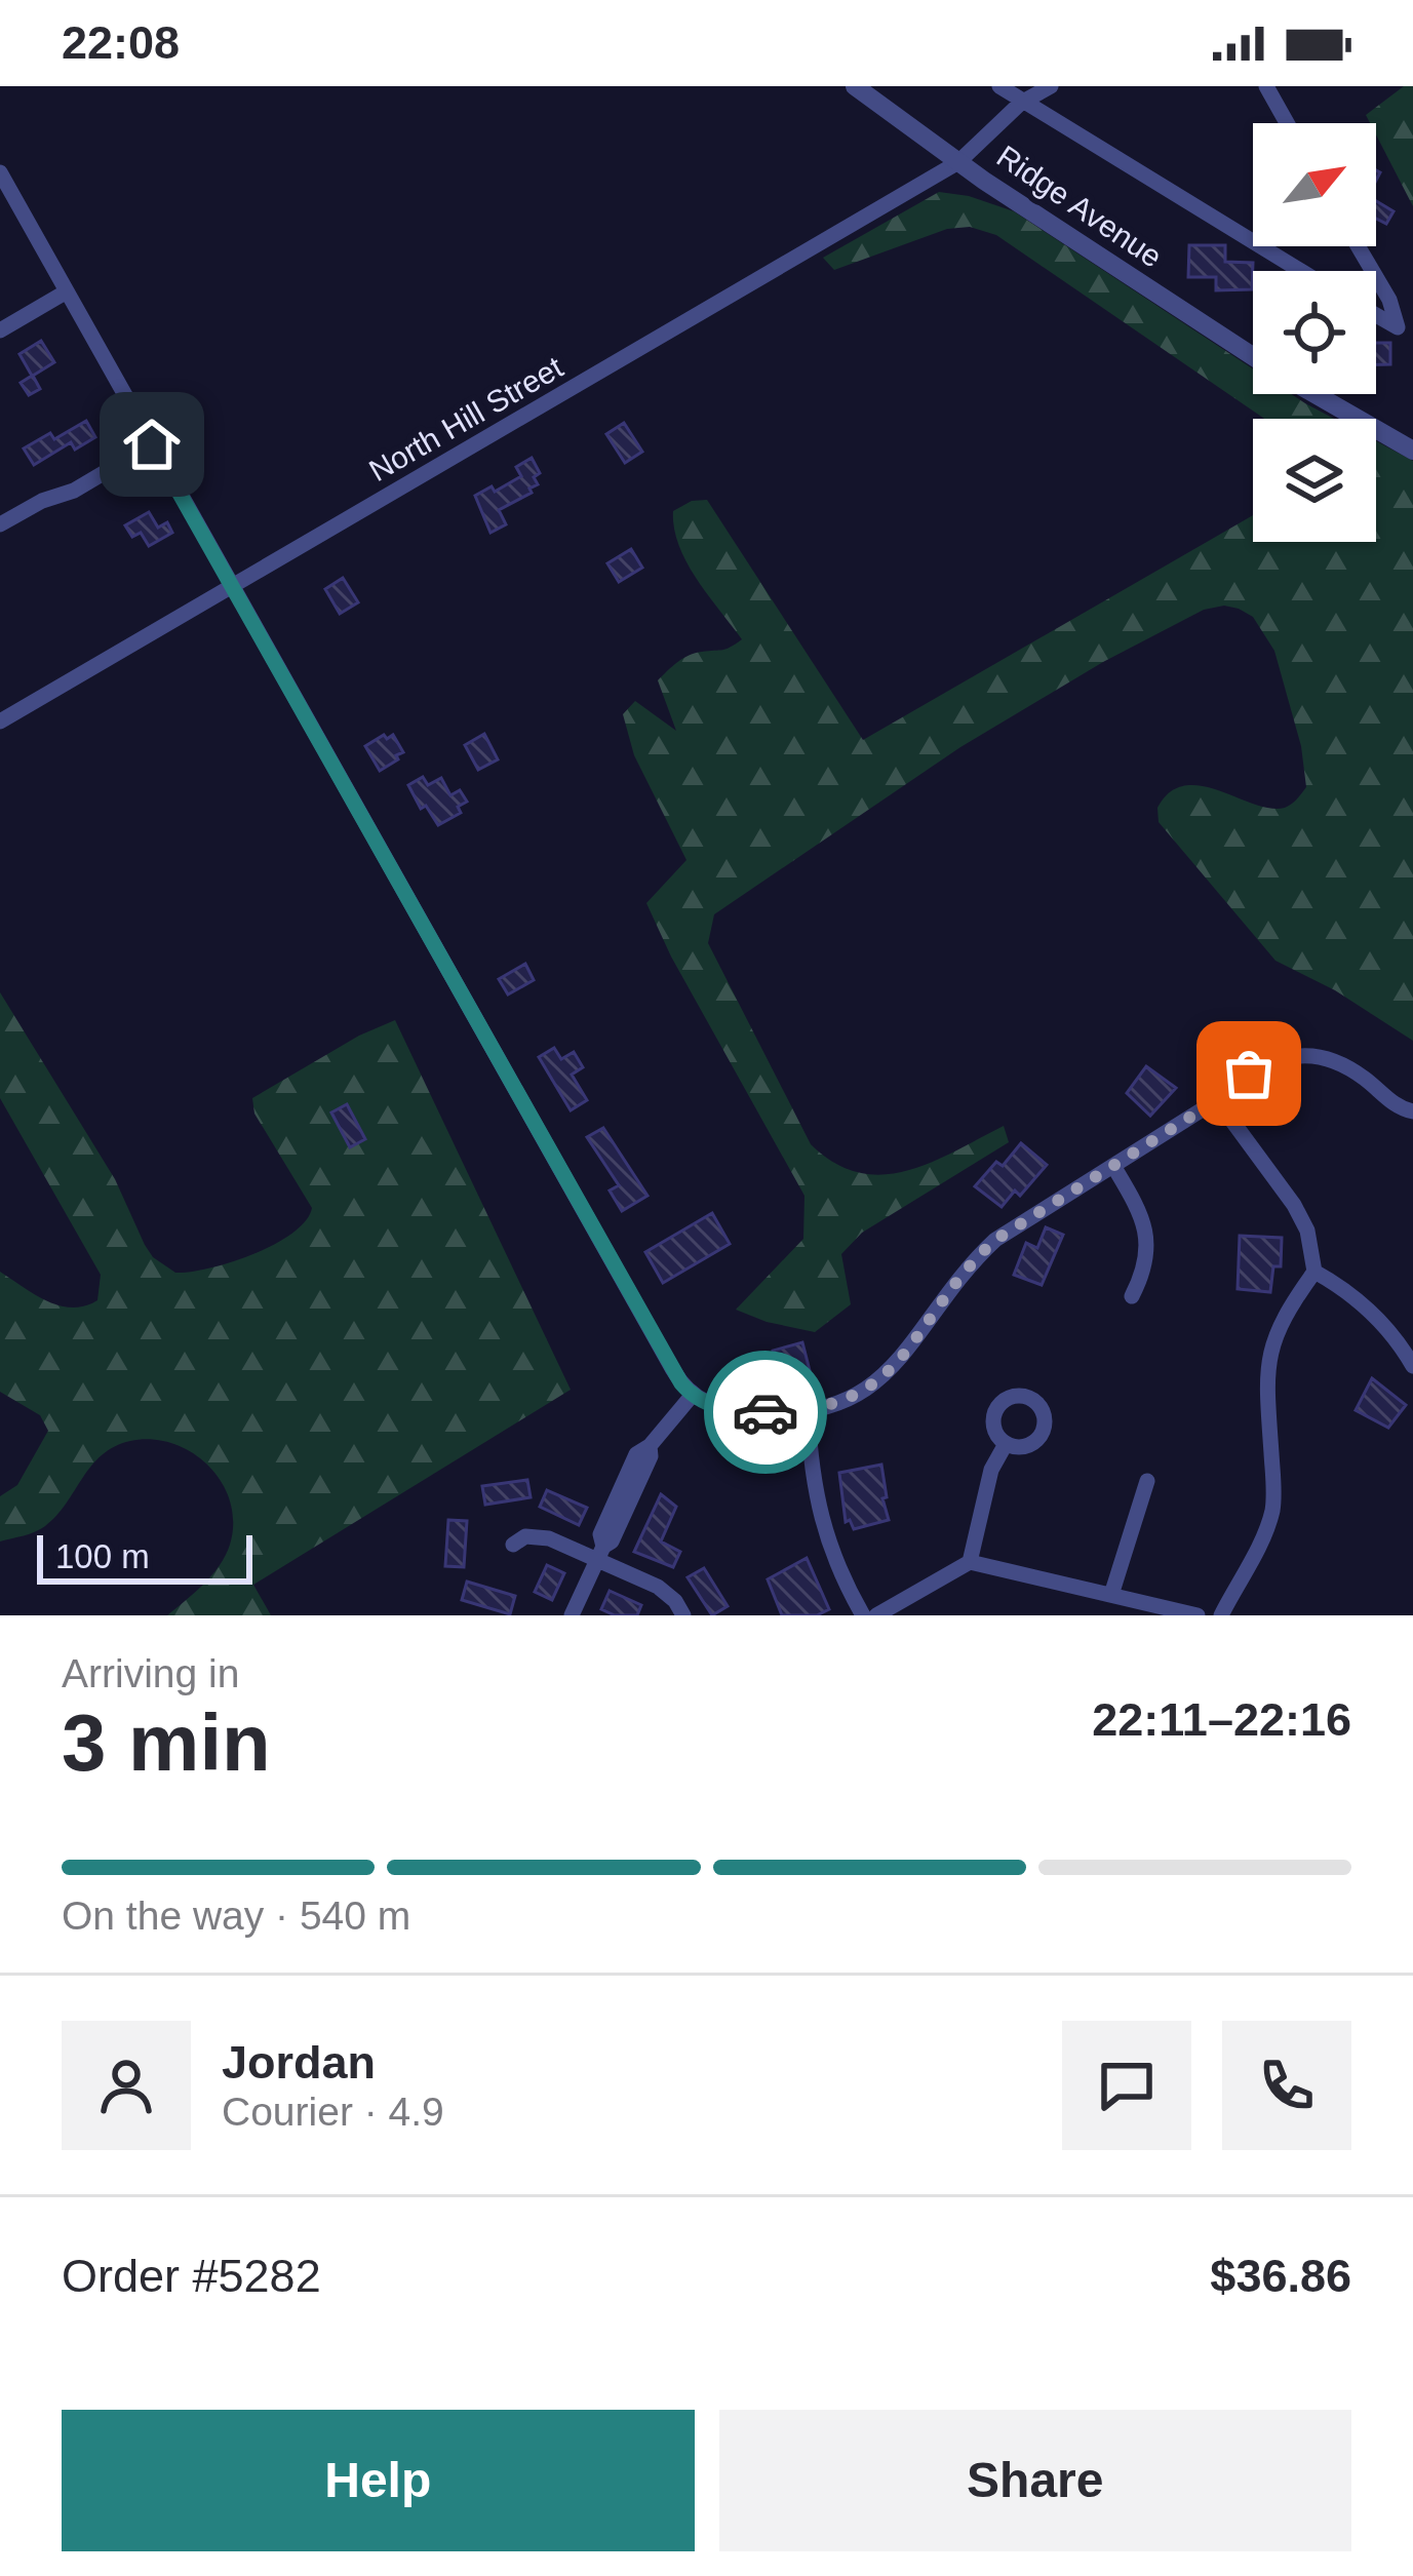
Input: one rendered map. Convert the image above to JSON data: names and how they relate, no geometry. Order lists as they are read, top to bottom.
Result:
{
  "streets": {
    "street": ["Ridge Avenue", "North Hill Street"]
  },
  "crossings": [
    ["Ridge Avenue", "North Hill Street"]
  ],
  "scale_bar": "100 m",
  "north": "top right",
  "page": {
    "status": "22:08",
    "scale": "100 m",
    "heading": ["3 min", "Arriving in", "22:11–22:16"],
    "panel": [
      "Jordan",
      "Courier · 4.9",
      "Order #5282",
      "$36.86"
    ],
    "bar": "On the way · 540 m",
    "buttons": ["Help", "Share"]
  }
}
